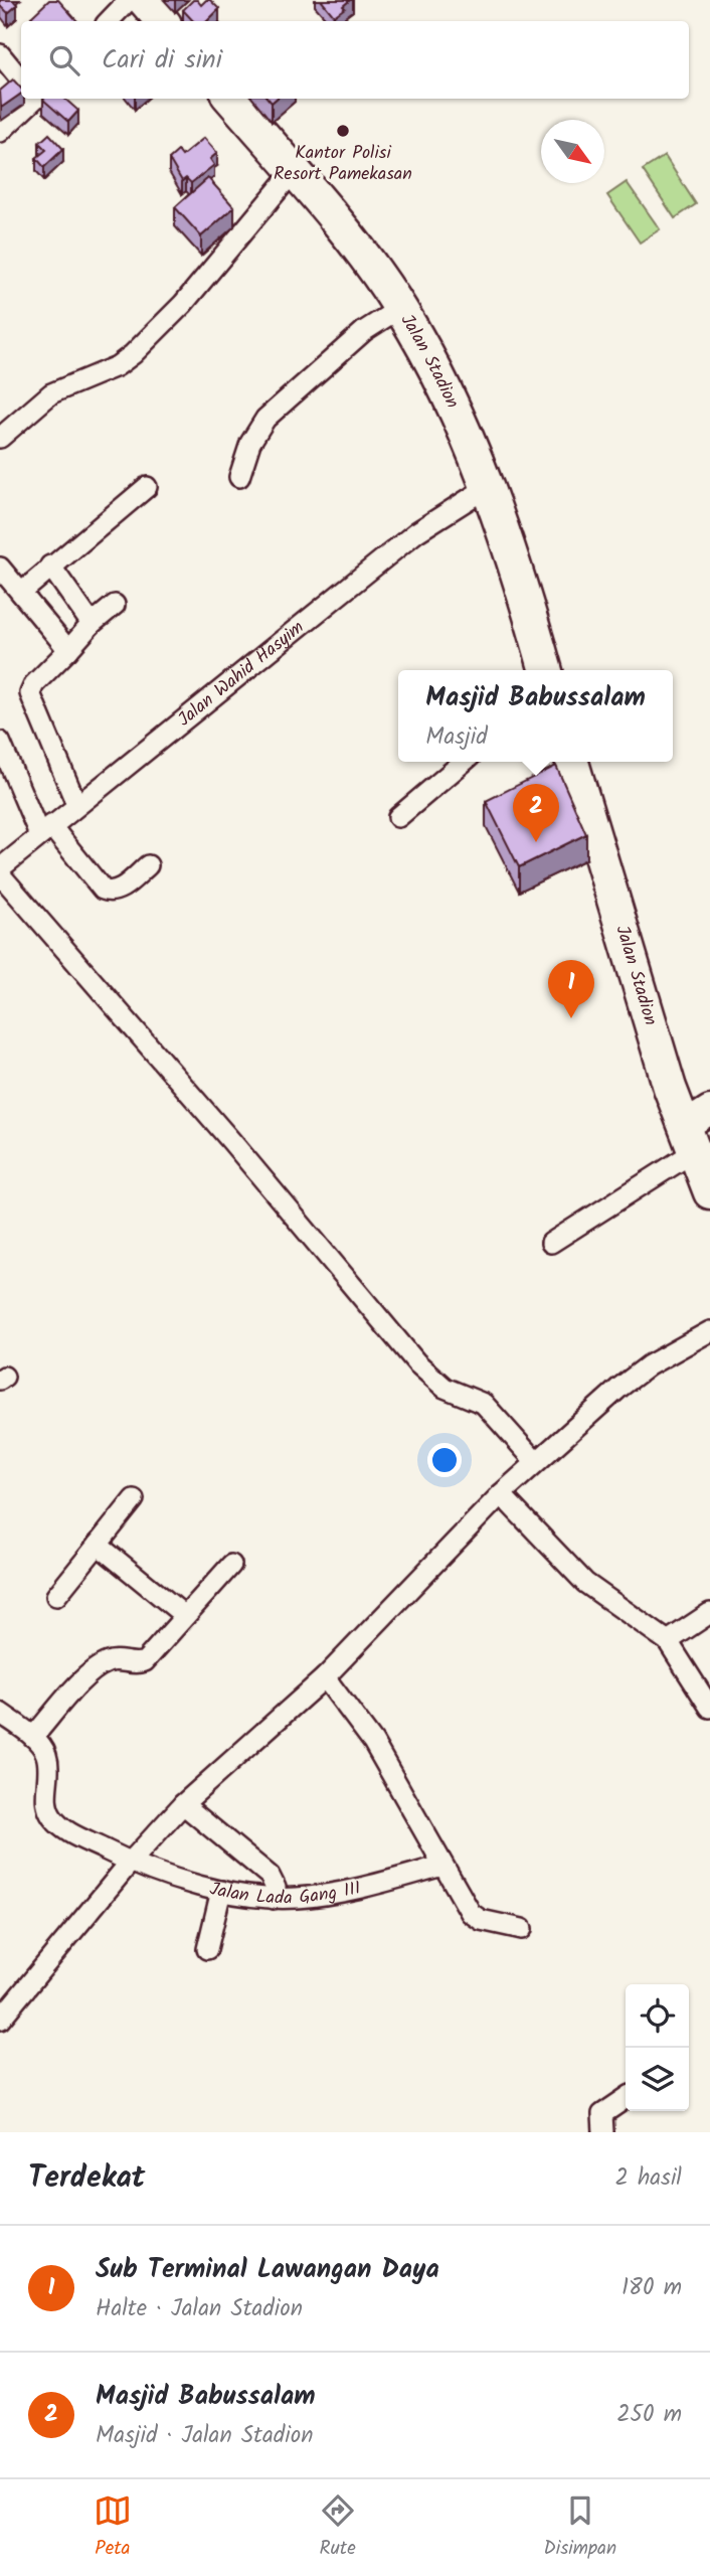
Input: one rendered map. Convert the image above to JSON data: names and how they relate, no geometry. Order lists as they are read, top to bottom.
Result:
{
  "streets": {
    "main road": ["Jalan Stadion"],
    "street": ["Jalan Wahid Hasyim", "Jalan Lada Gang III"]
  },
  "crossings": [
    ["Jalan Stadion", "Jalan Wahid Hasyim"]
  ],
  "places": ["Kantor Polisi Resort Pamekasan"],
  "north": "bottom right",
  "page": {
    "search": "Cari di sini",
    "popup": ["Masjid Babussalam", "Masjid"],
    "pins": ["2", "1"],
    "heading": ["Terdekat", "2 hasil"],
    "list": [
      {
        "mark": "1",
        "name": "Sub Terminal Lawangan Daya",
        "note": "Halte · Jalan Stadion",
        "value": "180 m"
      },
      {
        "mark": "2",
        "name": "Masjid Babussalam",
        "note": "Masjid · Jalan Stadion",
        "value": "250 m"
      }
    ],
    "nav": ["Peta", "Rute", "Disimpan"]
  }
}
